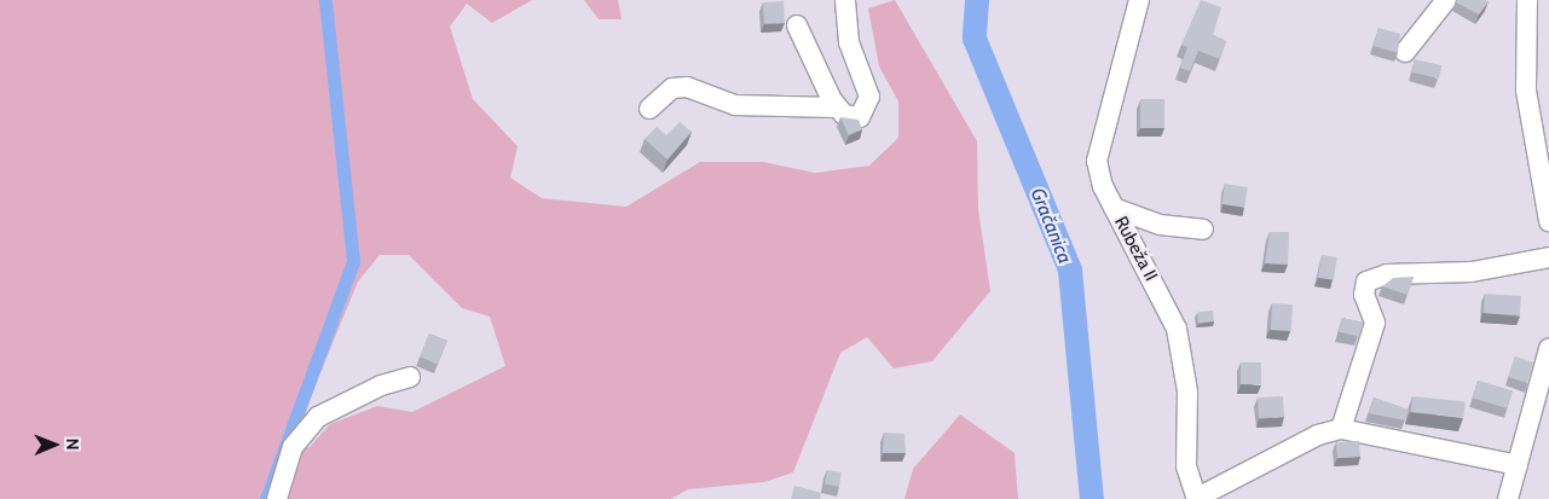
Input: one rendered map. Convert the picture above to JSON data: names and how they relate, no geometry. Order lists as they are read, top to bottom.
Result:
{
  "streets": {
    "street": ["Rubeža II"]
  },
  "water": ["Gračanica"],
  "north": "right"
}
